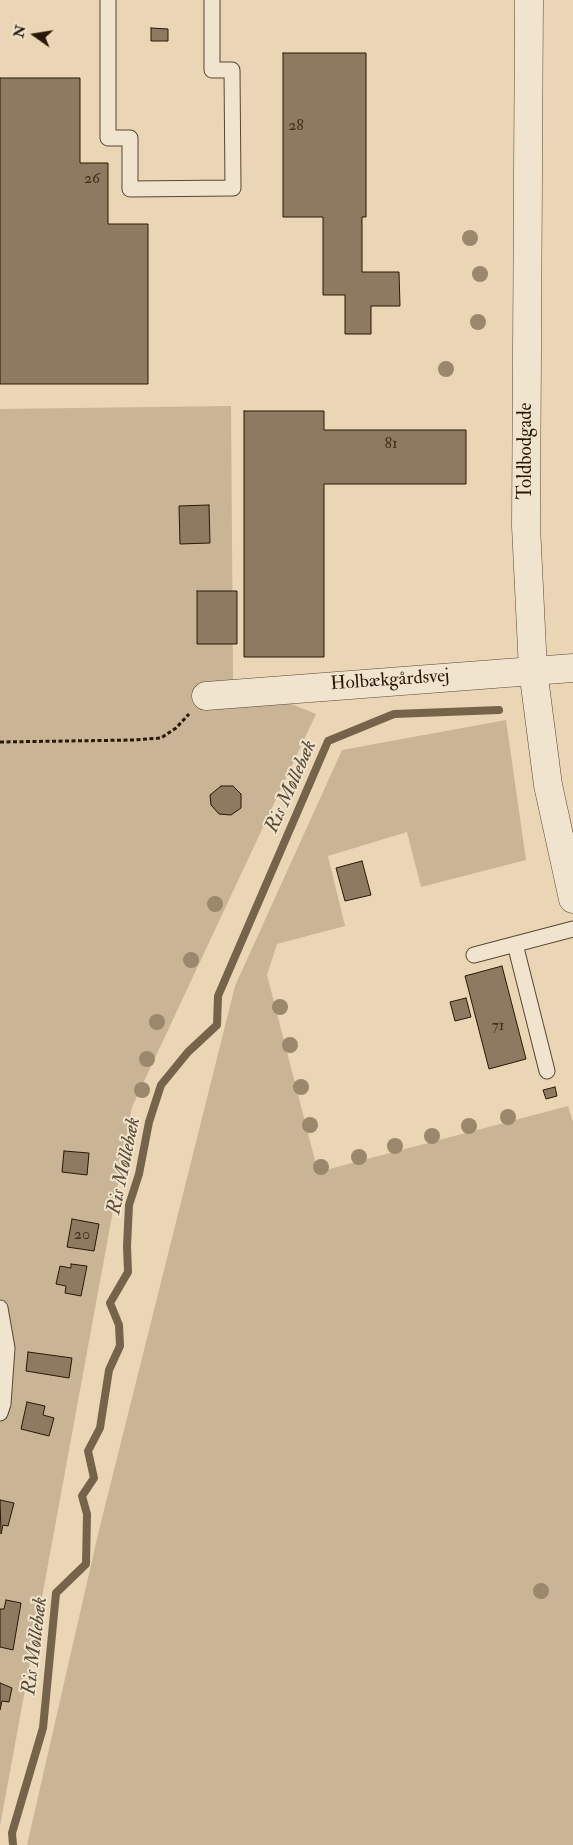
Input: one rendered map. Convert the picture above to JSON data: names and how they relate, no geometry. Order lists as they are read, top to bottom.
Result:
{
  "streets": {
    "street": ["Toldbodgade", "Holbækgårdsvej"]
  },
  "crossings": [
    ["Toldbodgade", "Holbækgårdsvej"]
  ],
  "water": ["Ris Møllebæk"],
  "house_numbers": [
    "28",
    "26",
    "81",
    "71",
    "20"
  ],
  "north": "left"
}
